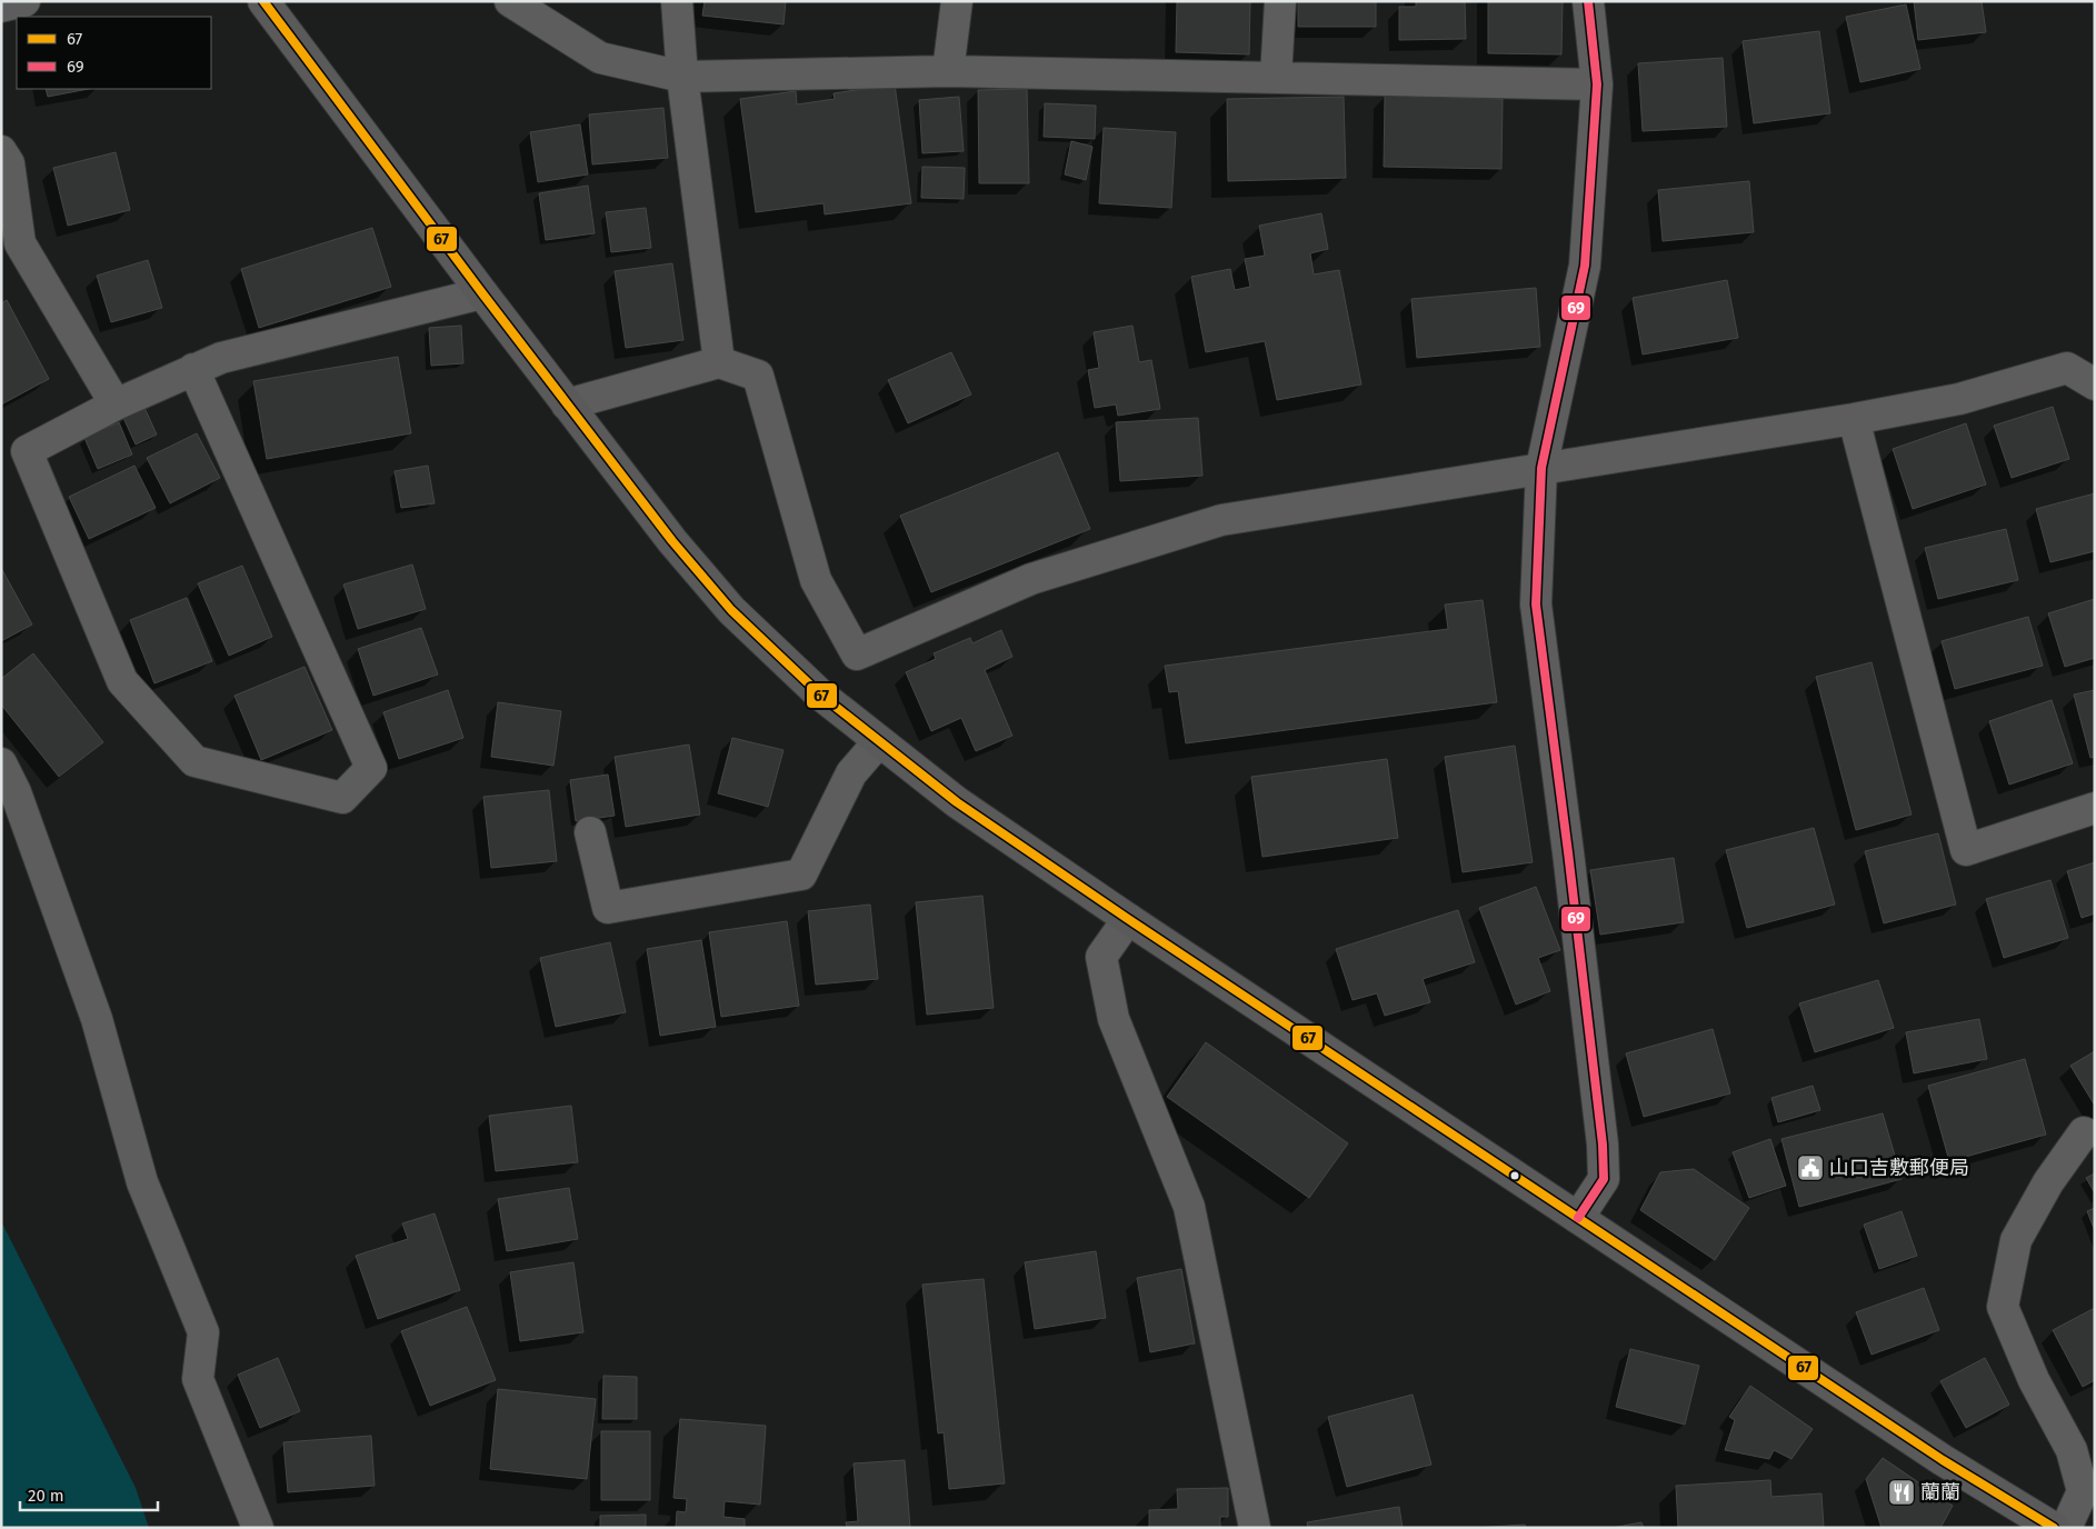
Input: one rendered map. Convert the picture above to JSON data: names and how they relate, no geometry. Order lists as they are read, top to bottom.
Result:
{
  "places": {
    "public building": ["山口吉敷郵便局"],
    "restaurant": ["蘭蘭"]
  },
  "lines": ["transit line 67", "transit line 69"],
  "legend": ["67", "69"],
  "scale_bar": "20 m"
}
